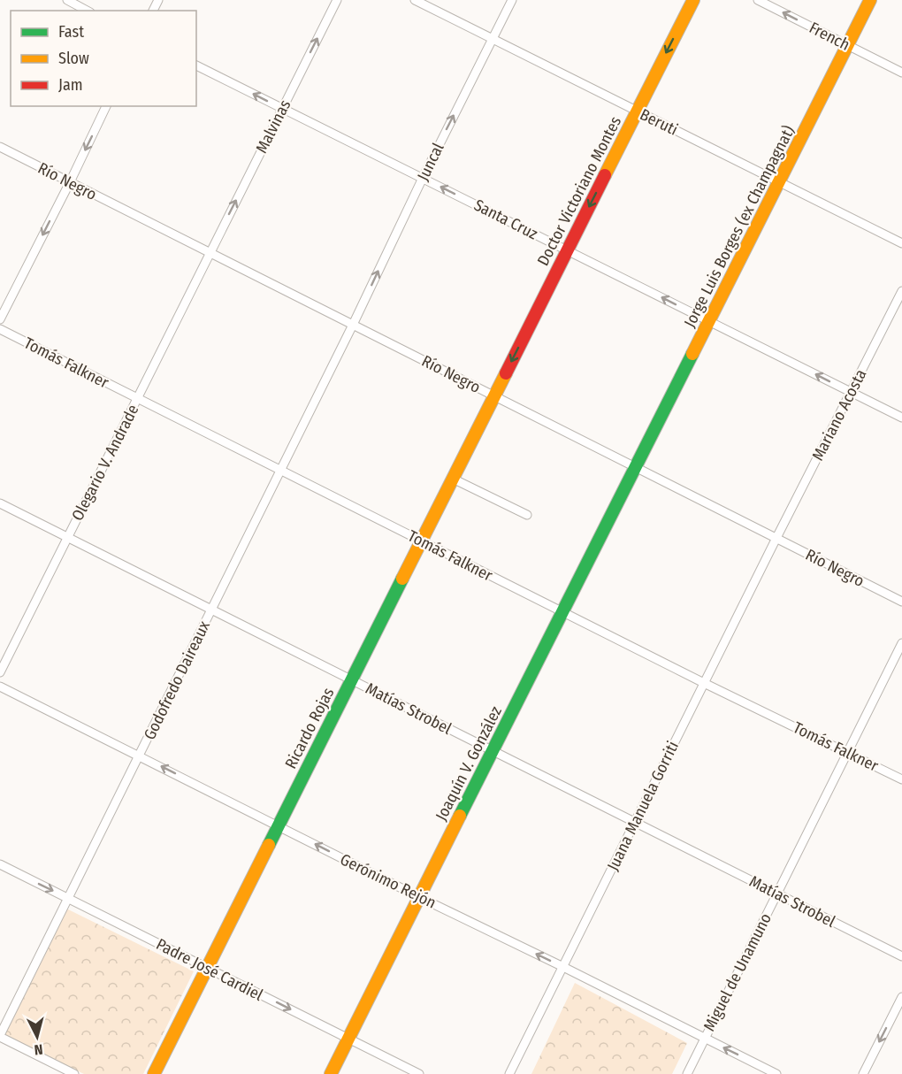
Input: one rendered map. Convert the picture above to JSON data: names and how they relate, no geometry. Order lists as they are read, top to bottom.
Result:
{
  "streets": {
    "street": [
      "French",
      "Beruti",
      "Malvinas",
      "Juncal",
      "Río Negro",
      "Doctor Victoriano Montes",
      "Santa Cruz",
      "Jorge Luis Borges (ex Champagnat)",
      "Tomás Falkner",
      "Mariano Acosta",
      "Olegario V. Andrade",
      "Godofredo Daireaux",
      "Matías Strobel",
      "Ricardo Rojas",
      "Joaquín V. González",
      "Juana Manuela Gorriti",
      "Gerónimo Rejón",
      "Padre José Cardiel",
      "Miguel de Unamuno"
    ]
  },
  "crossings": [
    ["French", "Jorge Luis Borges (ex Champagnat)"],
    ["Beruti", "Juncal"],
    ["Beruti", "Doctor Victoriano Montes"],
    ["Beruti", "Jorge Luis Borges (ex Champagnat)"],
    ["Malvinas", "Río Negro"],
    ["Malvinas", "Santa Cruz"],
    ["Malvinas", "Olegario V. Andrade"],
    ["Juncal", "Río Negro"],
    ["Juncal", "Santa Cruz"],
    ["Juncal", "Godofredo Daireaux"],
    ["Río Negro", "Doctor Victoriano Montes"],
    ["Río Negro", "Jorge Luis Borges (ex Champagnat)"],
    ["Río Negro", "Mariano Acosta"],
    ["Río Negro", "Olegario V. Andrade"],
    ["Río Negro", "Godofredo Daireaux"],
    ["Río Negro", "Ricardo Rojas"],
    ["Río Negro", "Joaquín V. González"],
    ["Río Negro", "Juana Manuela Gorriti"],
    ["Doctor Victoriano Montes", "Santa Cruz"],
    ["Doctor Victoriano Montes", "Ricardo Rojas"],
    ["Santa Cruz", "Jorge Luis Borges (ex Champagnat)"],
    ["Santa Cruz", "Mariano Acosta"],
    ["Jorge Luis Borges (ex Champagnat)", "Joaquín V. González"],
    ["Tomás Falkner", "Olegario V. Andrade"],
    ["Tomás Falkner", "Godofredo Daireaux"],
    ["Tomás Falkner", "Ricardo Rojas"],
    ["Tomás Falkner", "Joaquín V. González"],
    ["Tomás Falkner", "Juana Manuela Gorriti"],
    ["Tomás Falkner", "Miguel de Unamuno"],
    ["Mariano Acosta", "Juana Manuela Gorriti"],
    ["Olegario V. Andrade", "Matías Strobel"],
    ["Godofredo Daireaux", "Matías Strobel"],
    ["Godofredo Daireaux", "Gerónimo Rejón"],
    ["Godofredo Daireaux", "Padre José Cardiel"],
    ["Matías Strobel", "Ricardo Rojas"],
    ["Matías Strobel", "Joaquín V. González"],
    ["Matías Strobel", "Juana Manuela Gorriti"],
    ["Matías Strobel", "Miguel de Unamuno"],
    ["Ricardo Rojas", "Gerónimo Rejón"],
    ["Ricardo Rojas", "Padre José Cardiel"],
    ["Joaquín V. González", "Gerónimo Rejón"],
    ["Joaquín V. González", "Padre José Cardiel"],
    ["Juana Manuela Gorriti", "Gerónimo Rejón"],
    ["Gerónimo Rejón", "Miguel de Unamuno"]
  ],
  "one_way": [
    "French",
    "Malvinas",
    "Juncal",
    "Doctor Victoriano Montes",
    "Santa Cruz",
    "Gerónimo Rejón",
    "Padre José Cardiel"
  ],
  "legend": ["Fast", "Slow", "Jam"],
  "north": "bottom"
}
